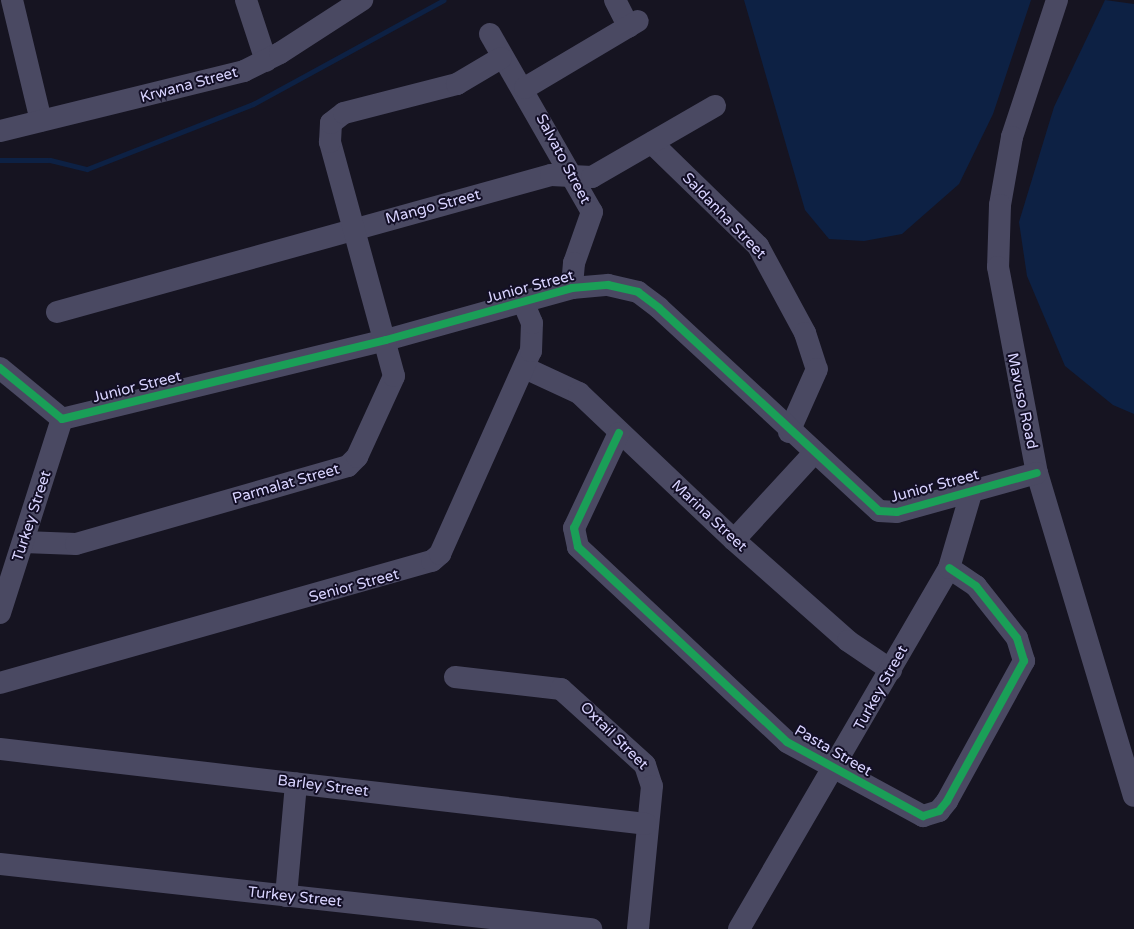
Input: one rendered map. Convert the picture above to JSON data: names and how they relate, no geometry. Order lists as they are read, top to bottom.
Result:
{
  "streets": {
    "street": [
      "Krwana Street",
      "Salvato Street",
      "Mango Street",
      "Saldanha Street",
      "Junior Street",
      "Mavuso Road",
      "Parmalat Street",
      "Turkey Street",
      "Marina Street",
      "Senior Street",
      "Oxtail Street",
      "Pasta Street",
      "Barley Street"
    ]
  },
  "crossings": [
    ["Salvato Street", "Mango Street"],
    ["Salvato Street", "Junior Street"],
    ["Salvato Street", "Parmalat Street"],
    ["Mango Street", "Saldanha Street"],
    ["Mango Street", "Parmalat Street"],
    ["Saldanha Street", "Junior Street"],
    ["Junior Street", "Mavuso Road"],
    ["Junior Street", "Parmalat Street"],
    ["Junior Street", "Turkey Street"],
    ["Junior Street", "Senior Street"],
    ["Parmalat Street", "Turkey Street"],
    ["Turkey Street", "Marina Street"],
    ["Turkey Street", "Pasta Street"],
    ["Marina Street", "Senior Street"],
    ["Marina Street", "Pasta Street"],
    ["Oxtail Street", "Barley Street"]
  ]
}
